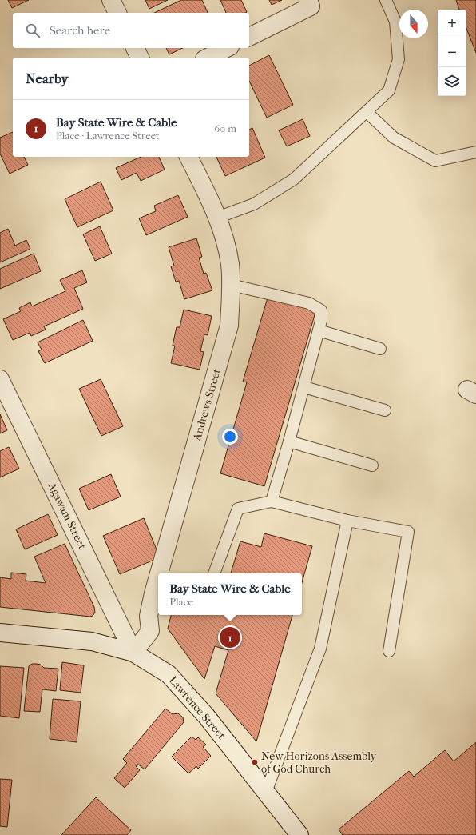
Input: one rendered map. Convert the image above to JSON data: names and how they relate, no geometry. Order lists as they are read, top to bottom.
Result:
{
  "streets": {
    "street": ["Andrews Street", "Agawam Street", "Lawrence Street"]
  },
  "crossings": [
    ["Andrews Street", "Agawam Street"],
    ["Andrews Street", "Lawrence Street"],
    ["Agawam Street", "Lawrence Street"]
  ],
  "places": ["New Horizons Assembly of God Church"],
  "north": "bottom",
  "page": {
    "map_buttons": ["+", "−"],
    "search": "Search here",
    "heading": "Nearby",
    "list": [
      {
        "mark": "1",
        "name": "Bay State Wire & Cable",
        "note": "Place · Lawrence Street",
        "value": "60 m"
      }
    ],
    "popup": ["Bay State Wire & Cable", "Place"],
    "pins": "1"
  }
}
